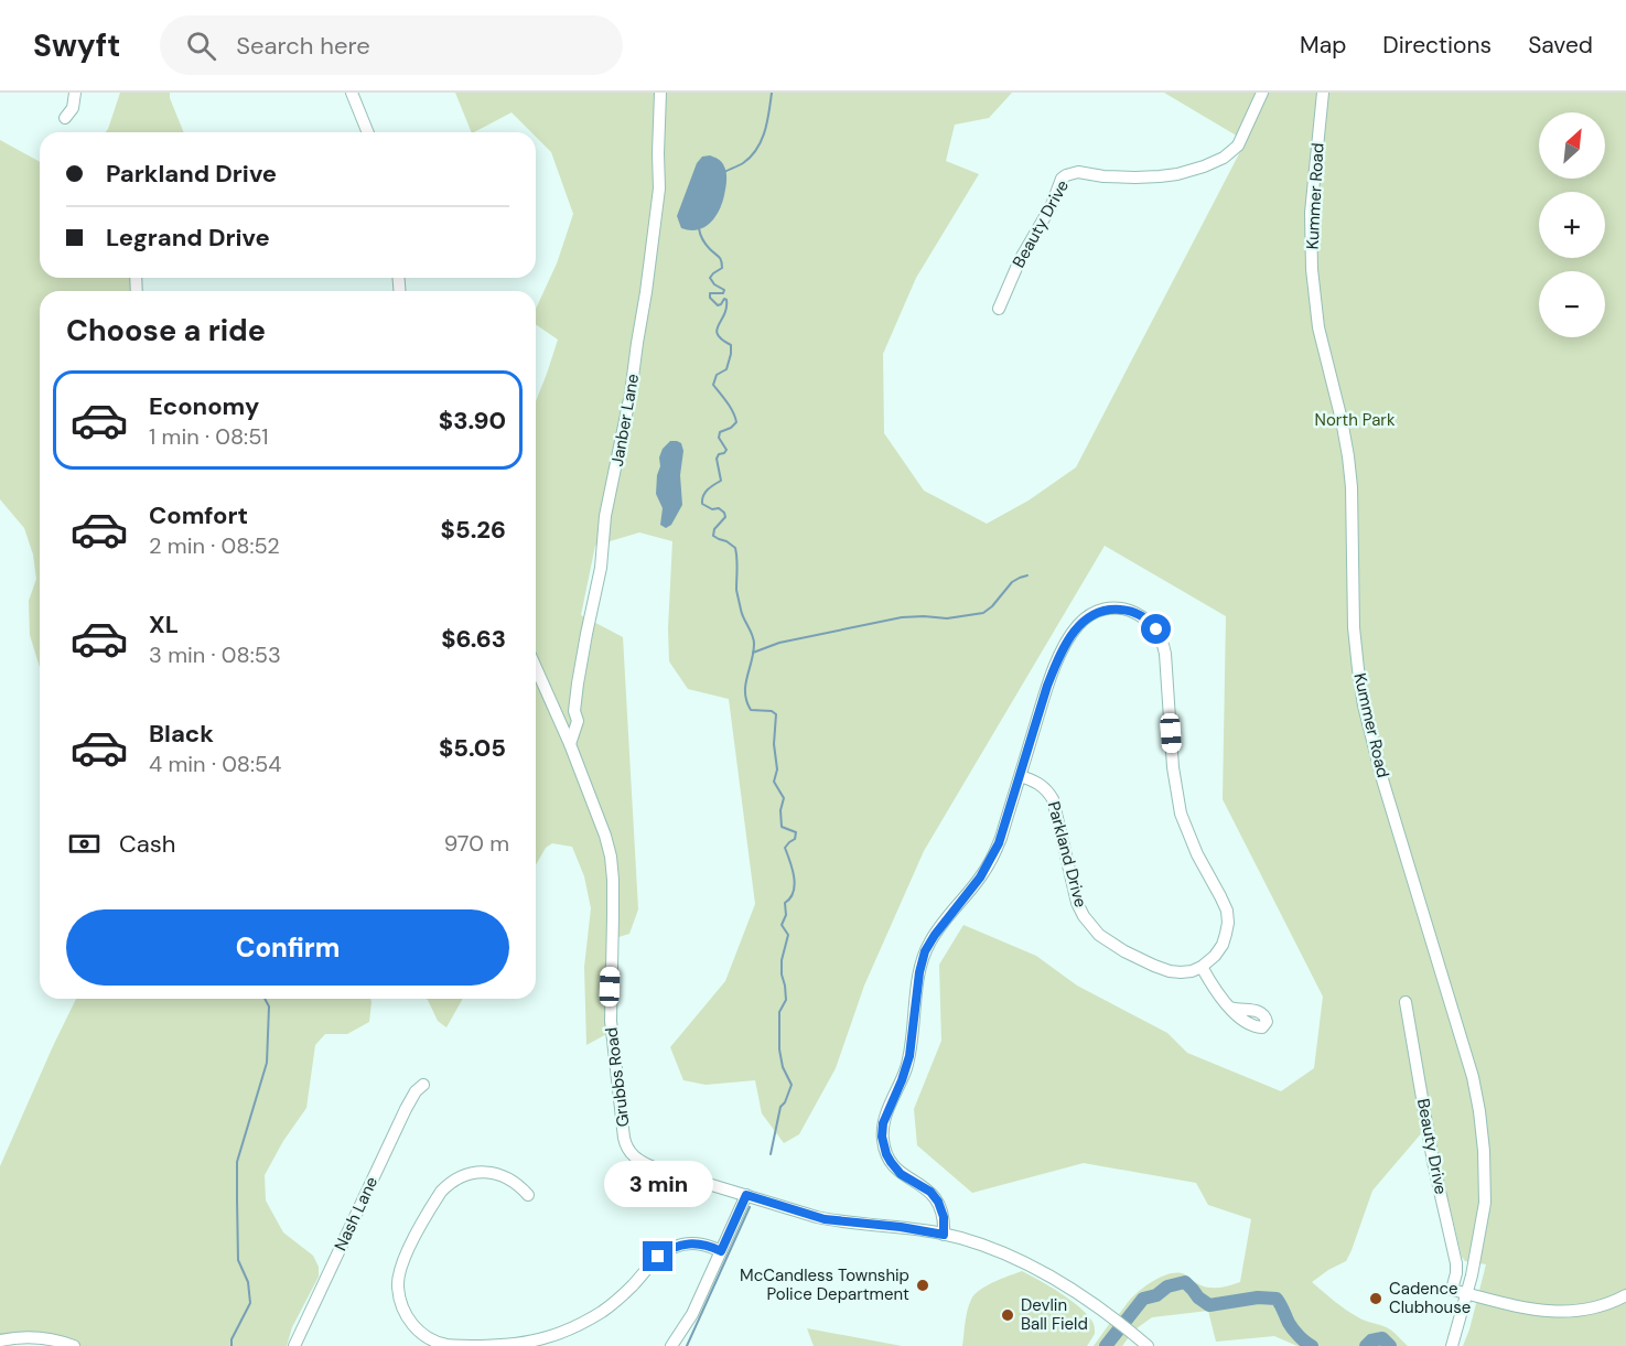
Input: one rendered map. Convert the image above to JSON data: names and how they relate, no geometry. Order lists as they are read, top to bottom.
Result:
{
  "streets": {
    "street": [
      "Kummer Road",
      "Beauty Drive",
      "Janber Lane",
      "Parkland Drive",
      "Grubbs Road",
      "Nash Lane"
    ]
  },
  "crossings": [
    ["Kummer Road", "Beauty Drive"],
    ["Janber Lane", "Grubbs Road"]
  ],
  "parks": ["North Park"],
  "places": ["McCandless Township Police Department", "Cadence Clubhouse", "Devlin Ball Field"],
  "north": "top right",
  "page": {
    "header": "Swyft",
    "search": "Search here",
    "nav": ["Map", "Directions", "Saved"],
    "map_buttons": ["+", "−"],
    "banner": ["Parkland Drive", "Legrand Drive"],
    "heading": "Choose a ride",
    "list": [
      {
        "name": "Economy",
        "note": "1 min · 08:51",
        "value": "$3.90"
      },
      {
        "name": "Comfort",
        "note": "2 min · 08:52",
        "value": "$5.26"
      },
      {
        "name": "XL",
        "note": "3 min · 08:53",
        "value": "$6.63"
      },
      {
        "name": "Black",
        "note": "4 min · 08:54",
        "value": "$5.05"
      }
    ],
    "pay": ["Cash", "970 m"],
    "buttons": "Confirm",
    "bubble": "3 min"
  }
}
